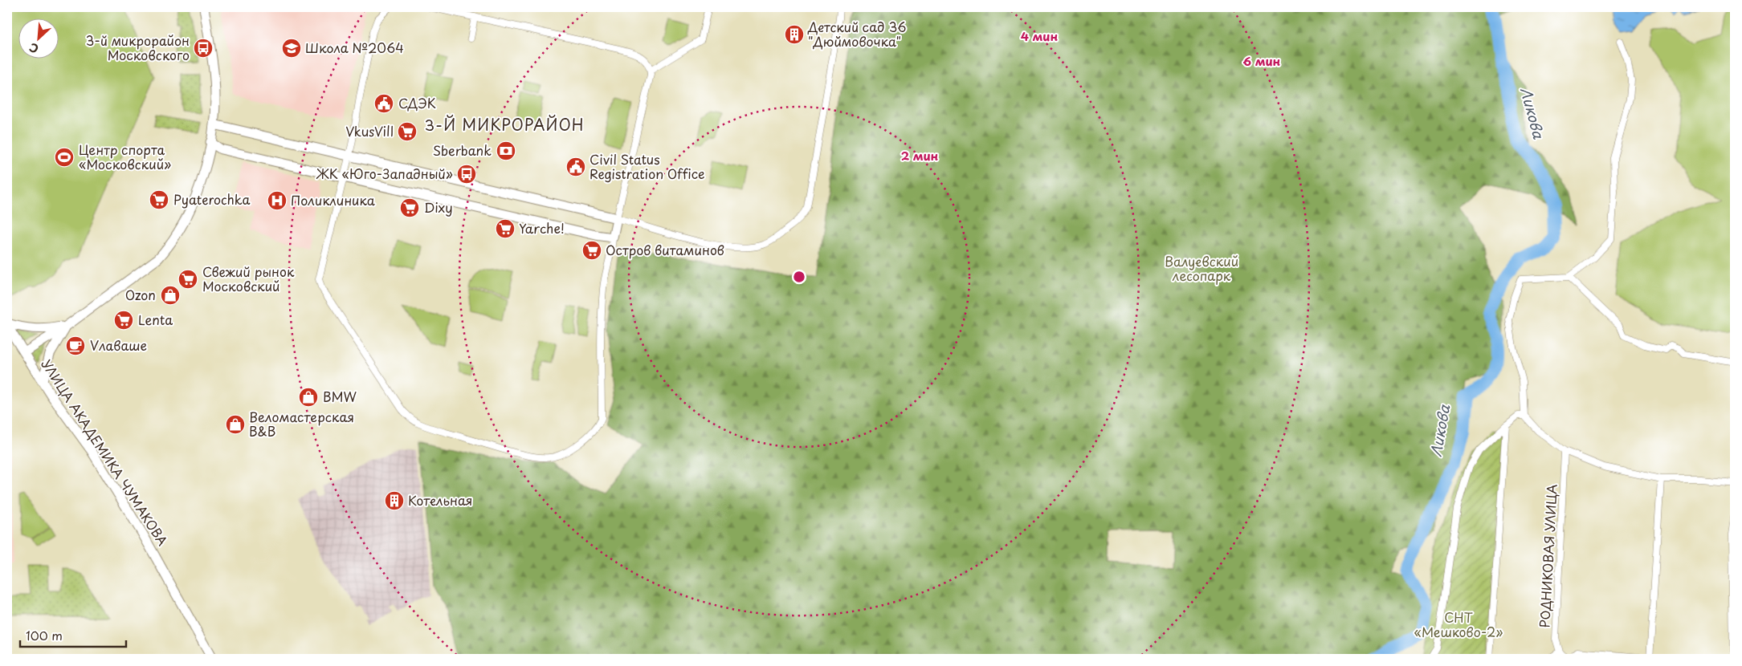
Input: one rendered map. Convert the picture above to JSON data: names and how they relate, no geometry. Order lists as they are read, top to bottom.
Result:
{
  "streets": {
    "street": ["УЛИЦА АКАДЕМИКА ЧУМАКОВА", "РОДНИКОВАЯ УЛИЦА"]
  },
  "districts": ["3-Й МИКРОРАЙОН"],
  "water": ["Ликова"],
  "parks": ["Валуевский лесопарк", "СНТ «Мешково-2»"],
  "places": {
    "building": ["Детский сад 36 \"Дюймовочка\"", "Котельная"],
    "bus stop": ["3-й микрорайон Московского", "ЖК «Юго-Западный»"],
    "school or university": ["Школа №2064"],
    "public building": ["СДЭК", "Civil Status Registration Office"],
    "supermarket": [
      "VkusVill",
      "Pyaterochka",
      "Dixy",
      "Yarche!",
      "Остров витаминов",
      "Свежий рынок Московский",
      "Lenta"
    ],
    "bank": ["Sberbank"],
    "sports": ["Центр спорта «Московский»"],
    "hospital": ["Поликлиника"],
    "shop": ["Ozon", "BMW", "Веломастерская B&B"],
    "cafe": ["Vлаваше"]
  },
  "scale_bar": "100 m",
  "north": "bottom left",
  "rings": ["4 мин", "6 мин", "2 мин"]
}
